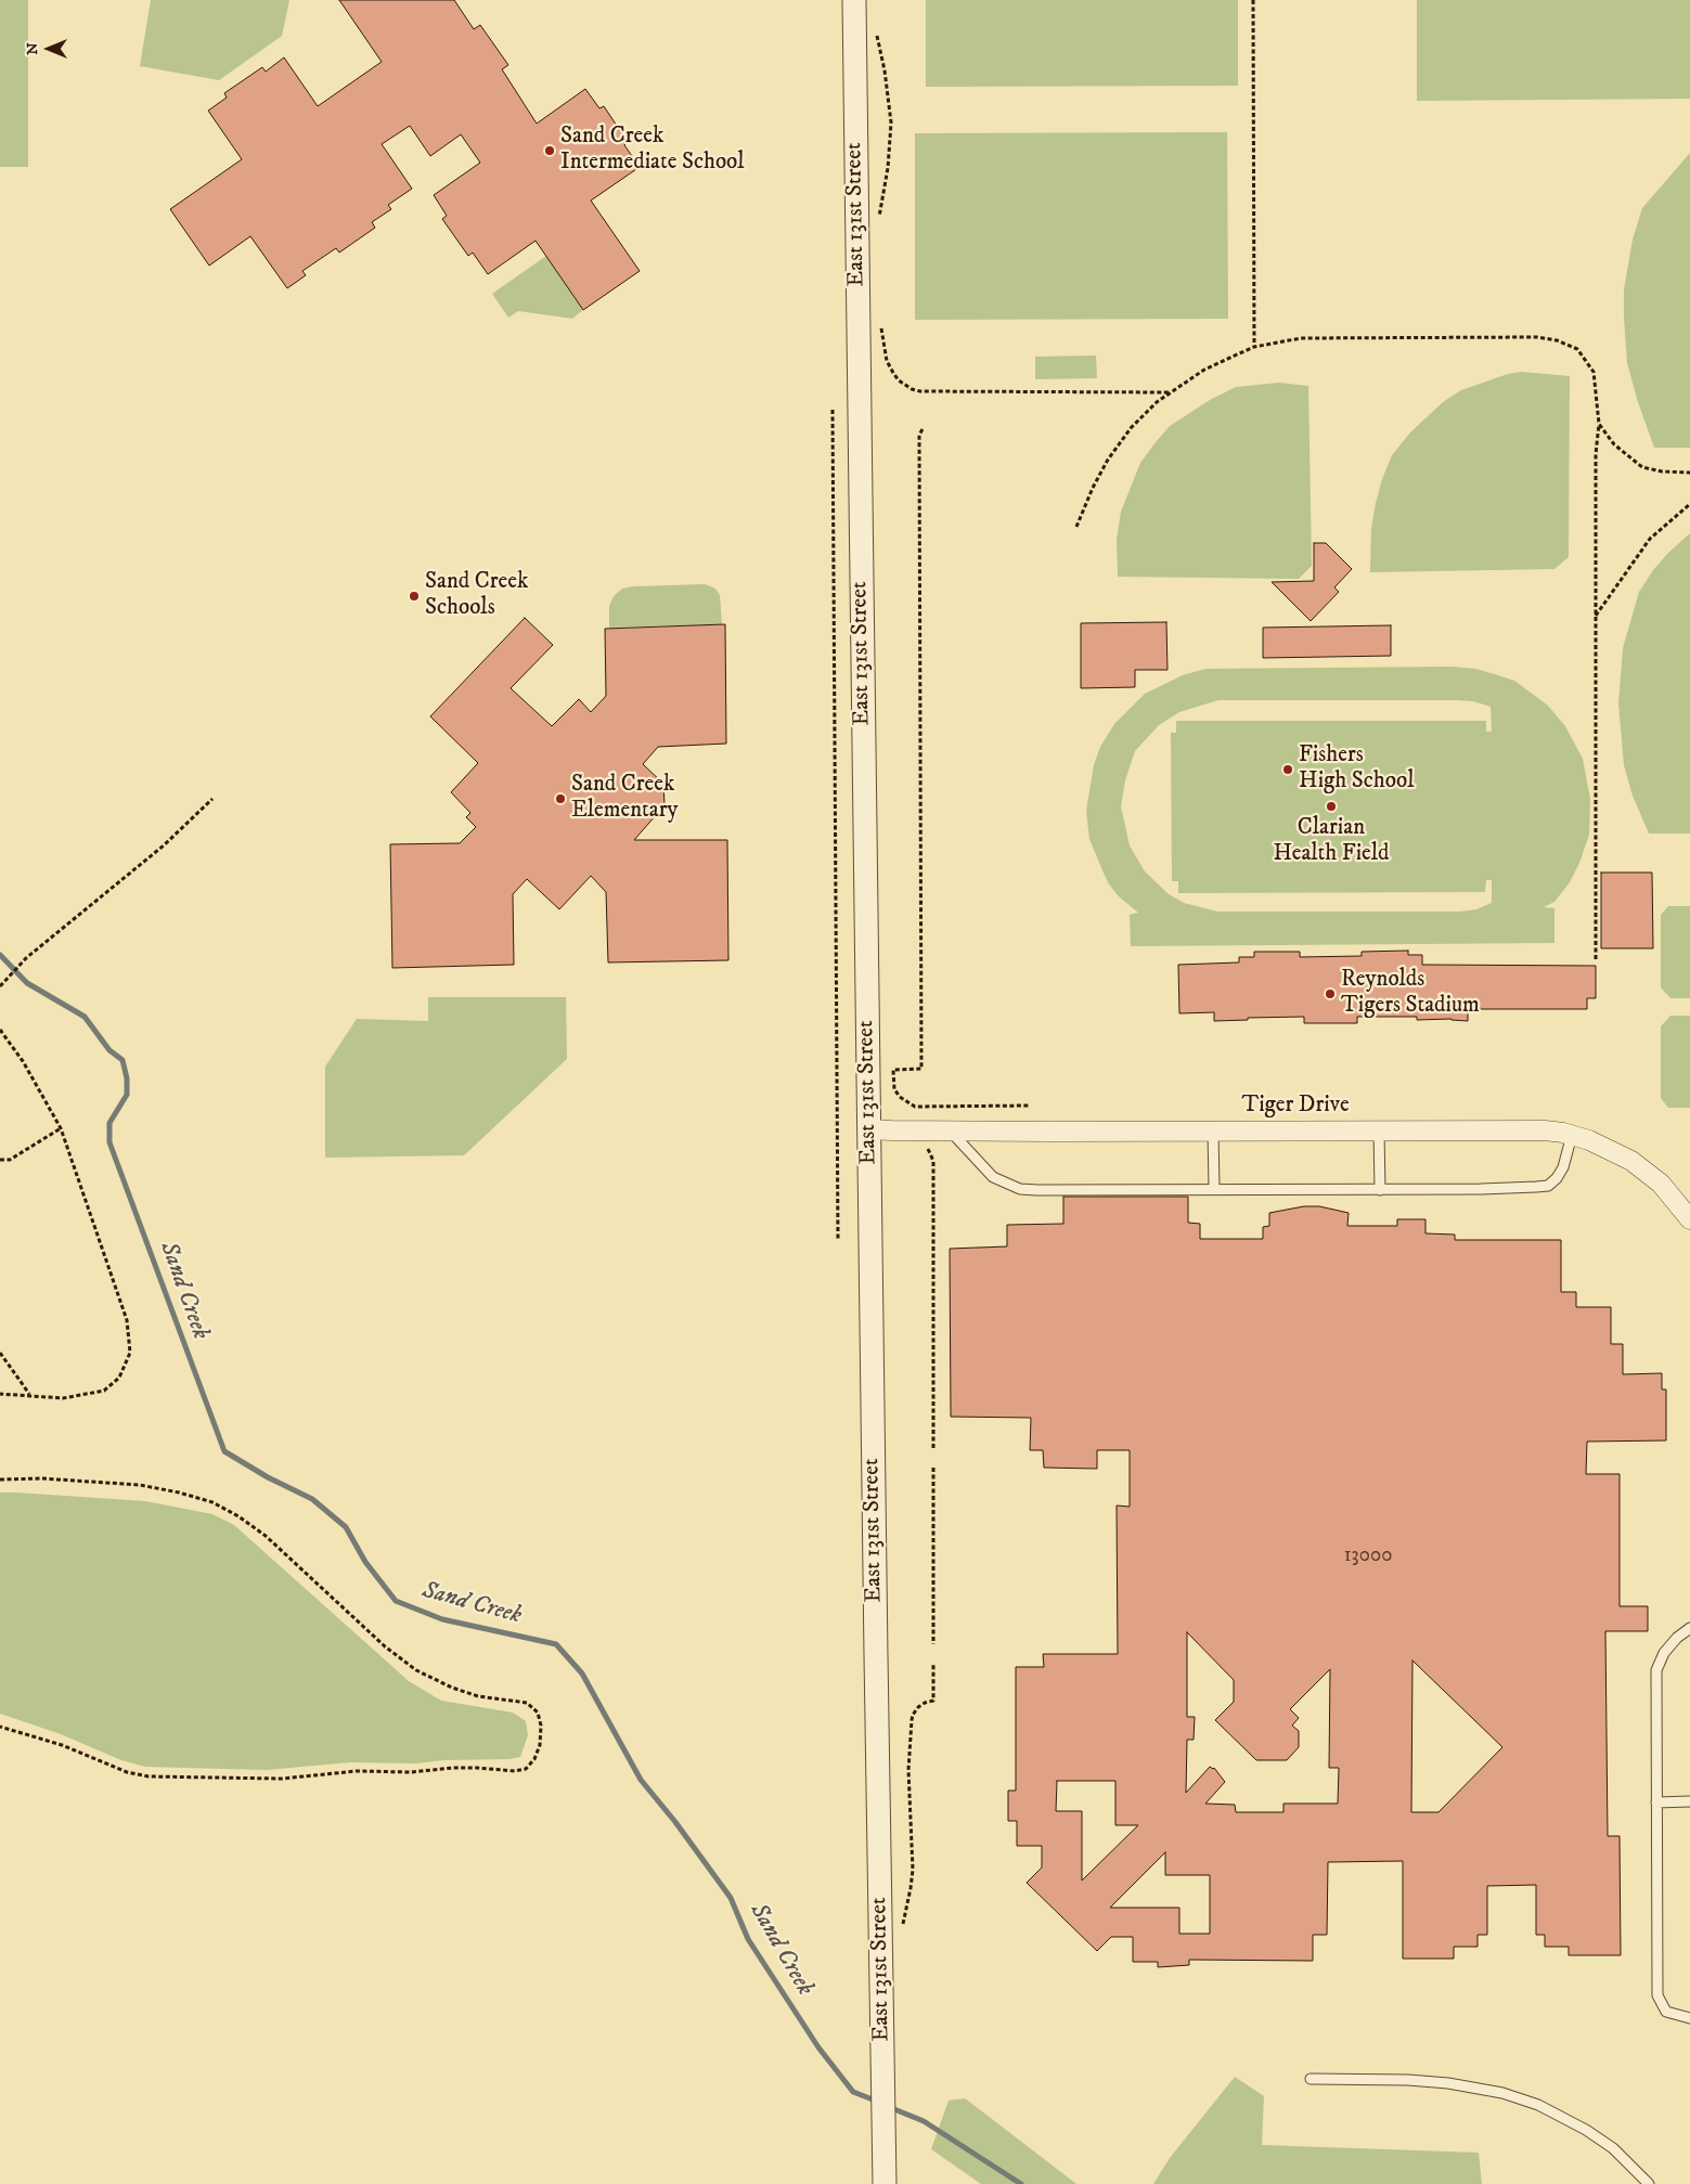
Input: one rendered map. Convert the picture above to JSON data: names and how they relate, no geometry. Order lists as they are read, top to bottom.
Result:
{
  "streets": {
    "street": ["East 131st Street", "Tiger Drive"]
  },
  "crossings": [
    ["East 131st Street", "Tiger Drive"]
  ],
  "water": ["Sand Creek"],
  "places": [
    "Sand Creek Intermediate School",
    "Sand Creek Schools",
    "Fishers High School",
    "Sand Creek Elementary",
    "Clarian Health Field",
    "Reynolds Tigers Stadium"
  ],
  "house_numbers": ["13000"],
  "north": "left"
}
